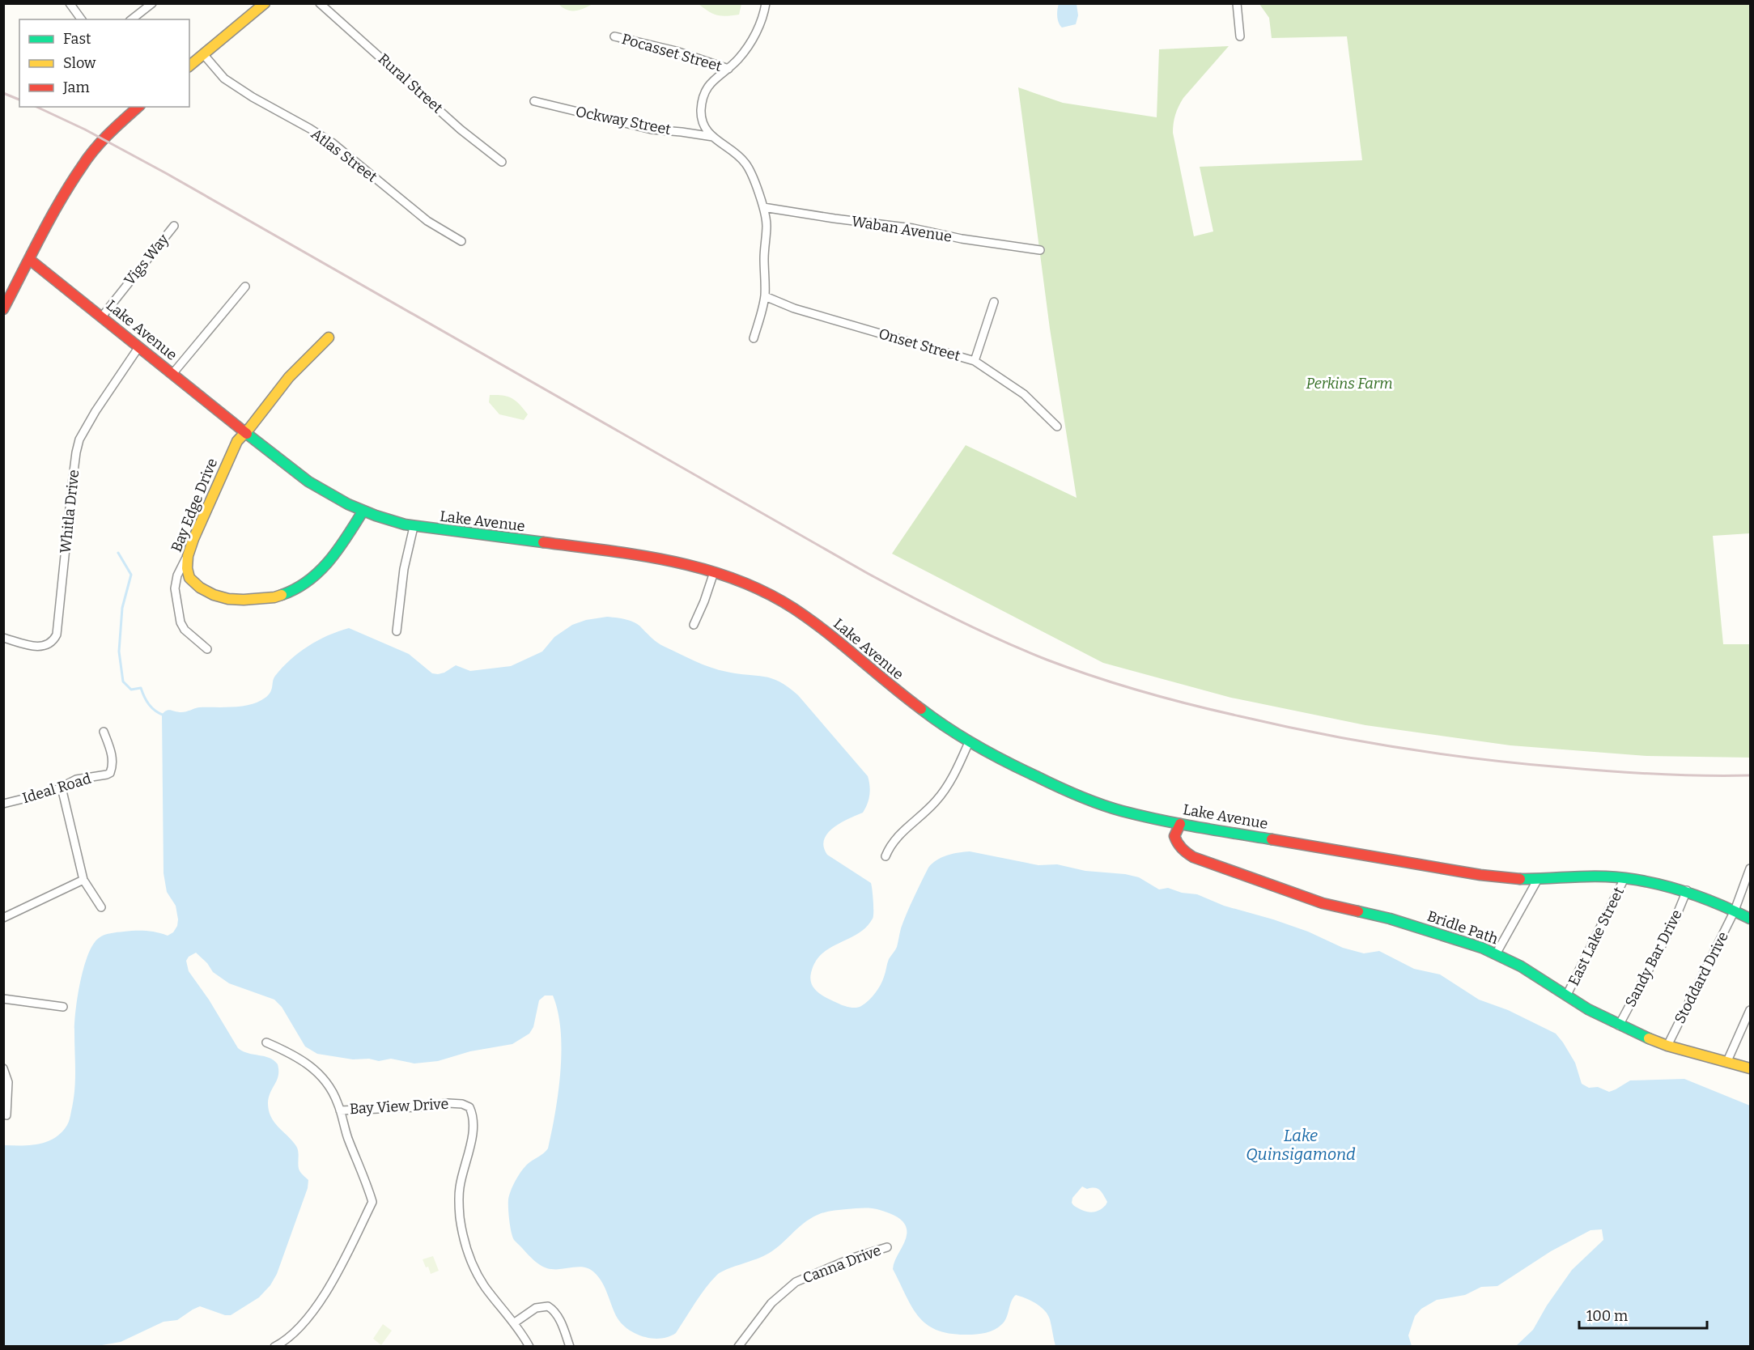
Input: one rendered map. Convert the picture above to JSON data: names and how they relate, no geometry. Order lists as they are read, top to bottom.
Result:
{
  "streets": {
    "main road": ["Lake Avenue", "Bay Edge Drive", "Bridle Path"],
    "street": [
      "Pocasset Street",
      "Rural Street",
      "Ockway Street",
      "Atlas Street",
      "Waban Avenue",
      "Vigs Way",
      "Onset Street",
      "Whitla Drive",
      "Ideal Road",
      "East Lake Street",
      "Sandy Bar Drive",
      "Stoddard Drive",
      "Bay View Drive",
      "Canna Drive"
    ]
  },
  "crossings": [
    ["Vigs Way", "Lake Avenue"],
    ["Lake Avenue", "Bay Edge Drive"],
    ["Lake Avenue", "Whitla Drive"],
    ["Lake Avenue", "Bridle Path"],
    ["Lake Avenue", "East Lake Street"],
    ["Lake Avenue", "Sandy Bar Drive"],
    ["Lake Avenue", "Stoddard Drive"],
    ["Bridle Path", "East Lake Street"],
    ["Bridle Path", "Sandy Bar Drive"],
    ["Bridle Path", "Stoddard Drive"]
  ],
  "water": ["Lake Quinsigamond"],
  "parks": ["Perkins Farm"],
  "legend": ["Fast", "Slow", "Jam"],
  "scale_bar": "100 m"
}
